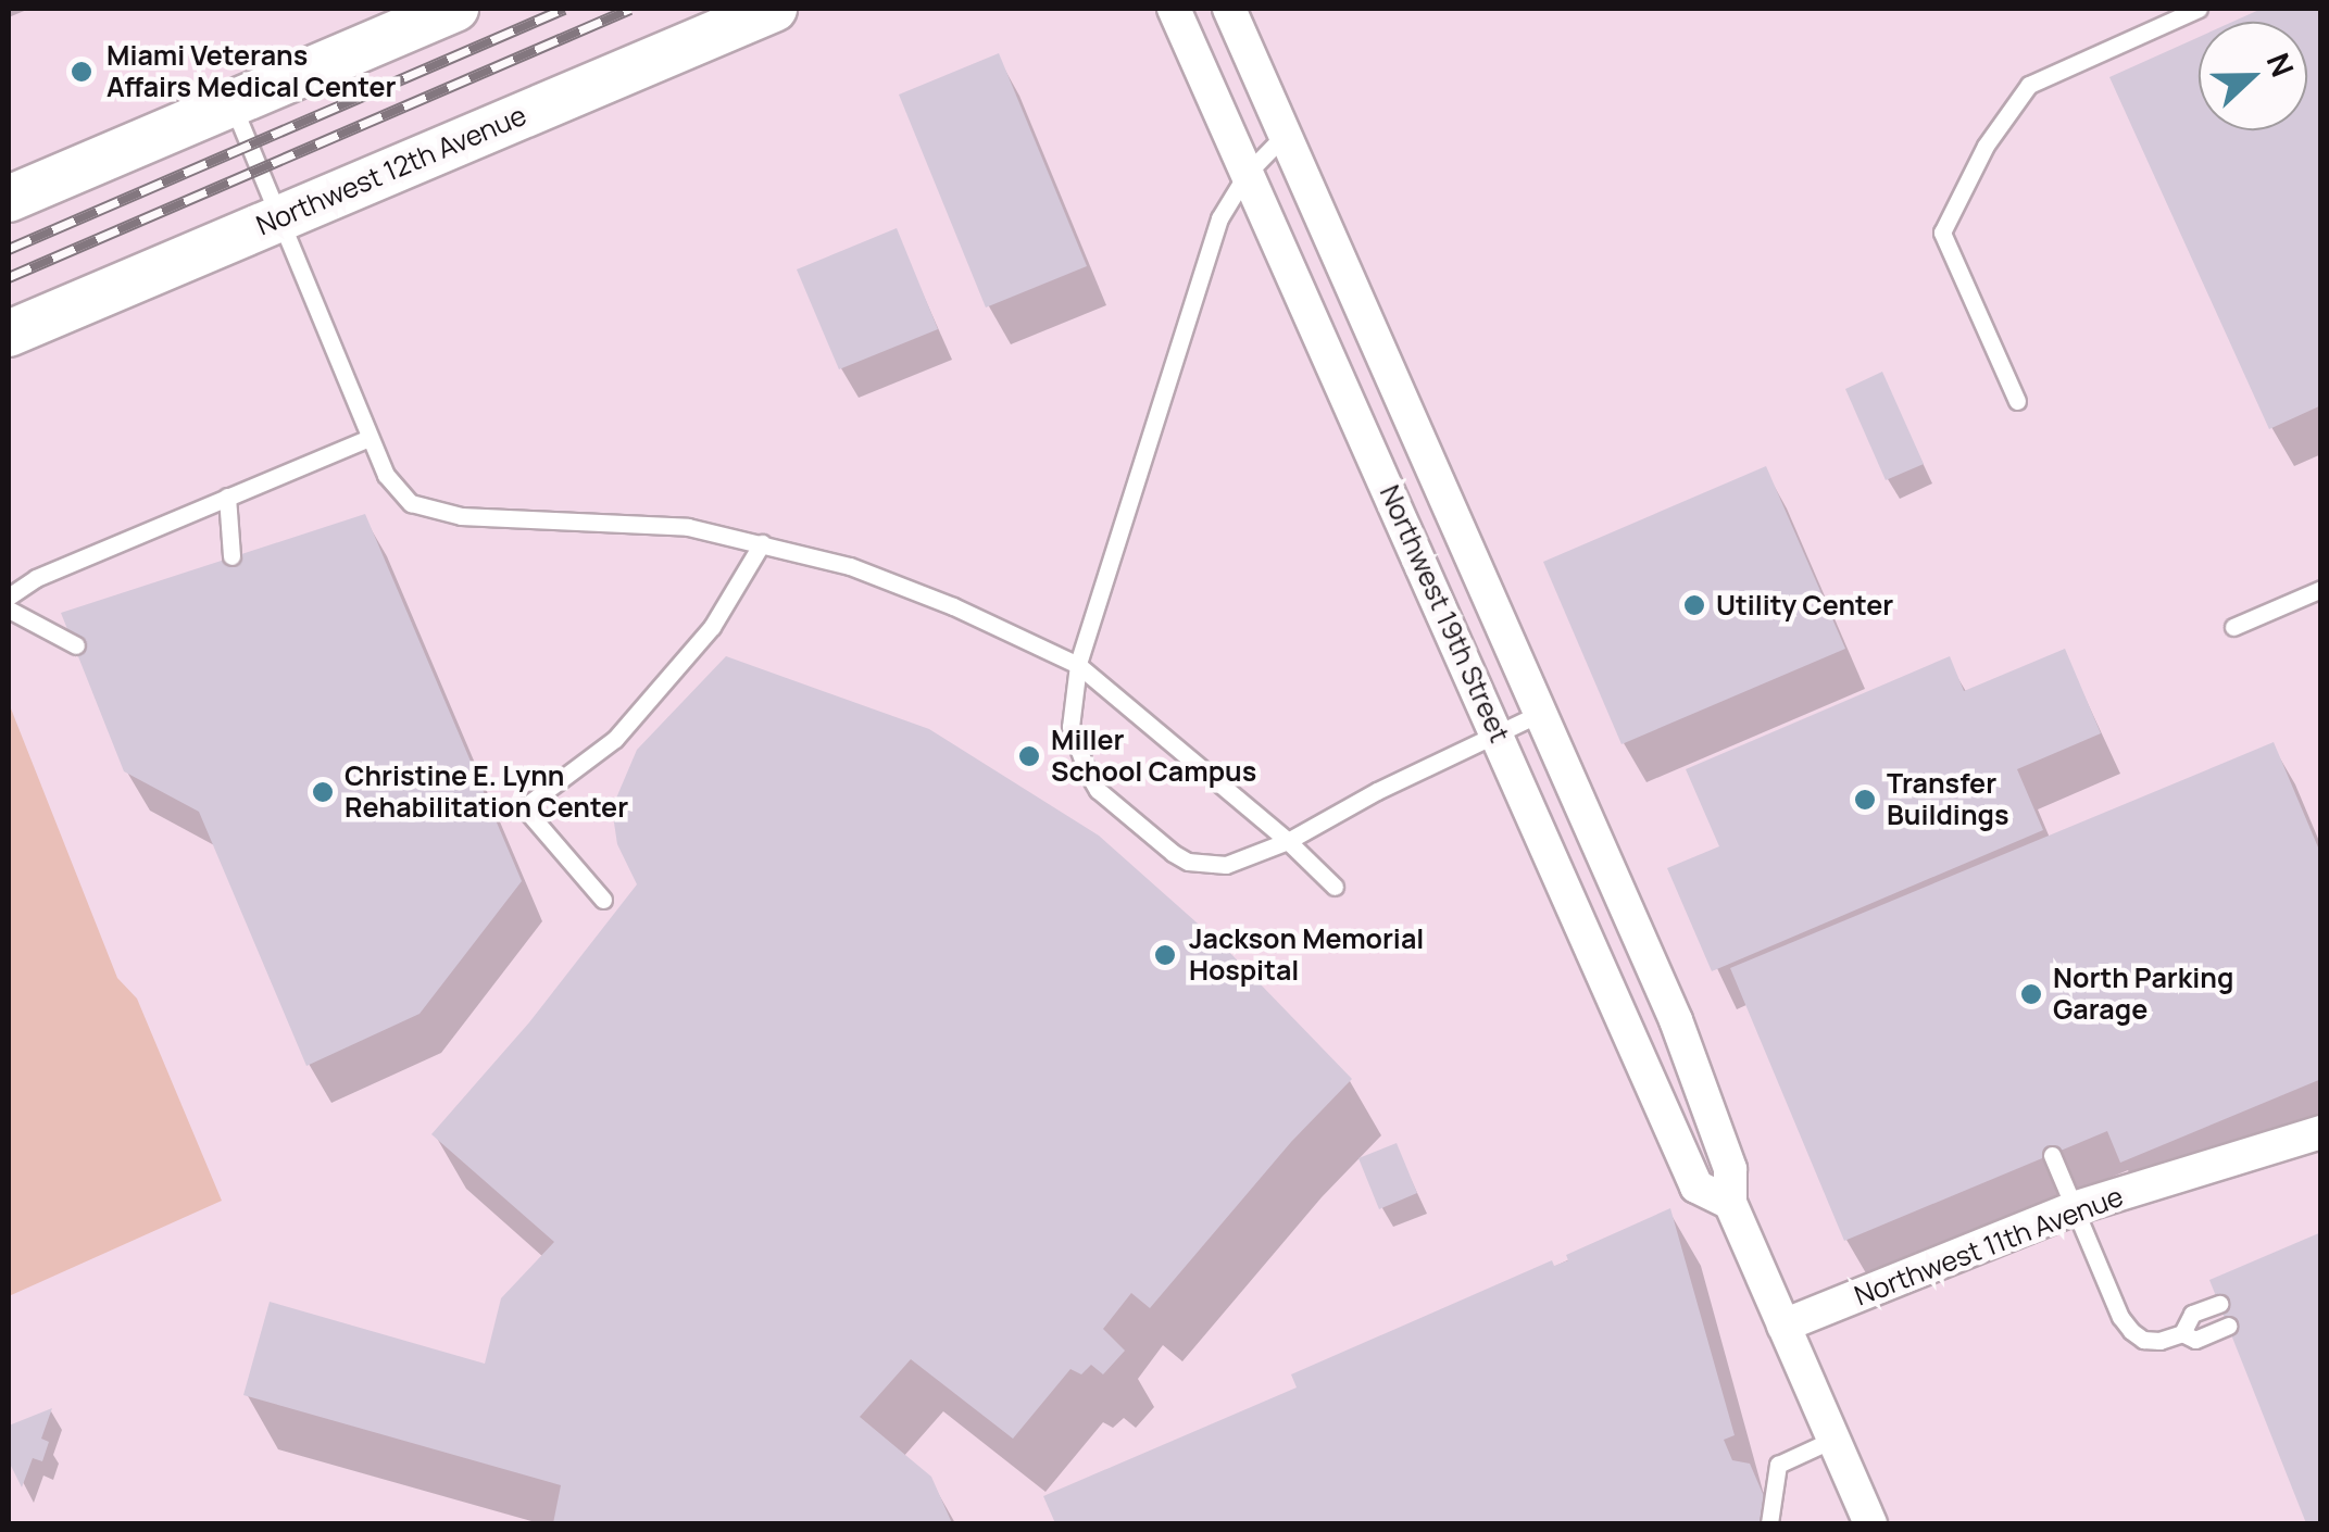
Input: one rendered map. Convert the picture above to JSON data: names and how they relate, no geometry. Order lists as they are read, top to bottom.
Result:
{
  "streets": {
    "main road": ["Northwest 12th Avenue"],
    "street": ["Northwest 19th Street", "Northwest 11th Avenue"]
  },
  "crossings": [
    ["Northwest 19th Street", "Northwest 11th Avenue"]
  ],
  "places": [
    "Miami Veterans Affairs Medical Center",
    "Utility Center",
    "Miller School Campus",
    "Christine E. Lynn Rehabilitation Center",
    "Transfer Buildings",
    "Jackson Memorial Hospital",
    "North Parking Garage"
  ],
  "north": "right"
}
